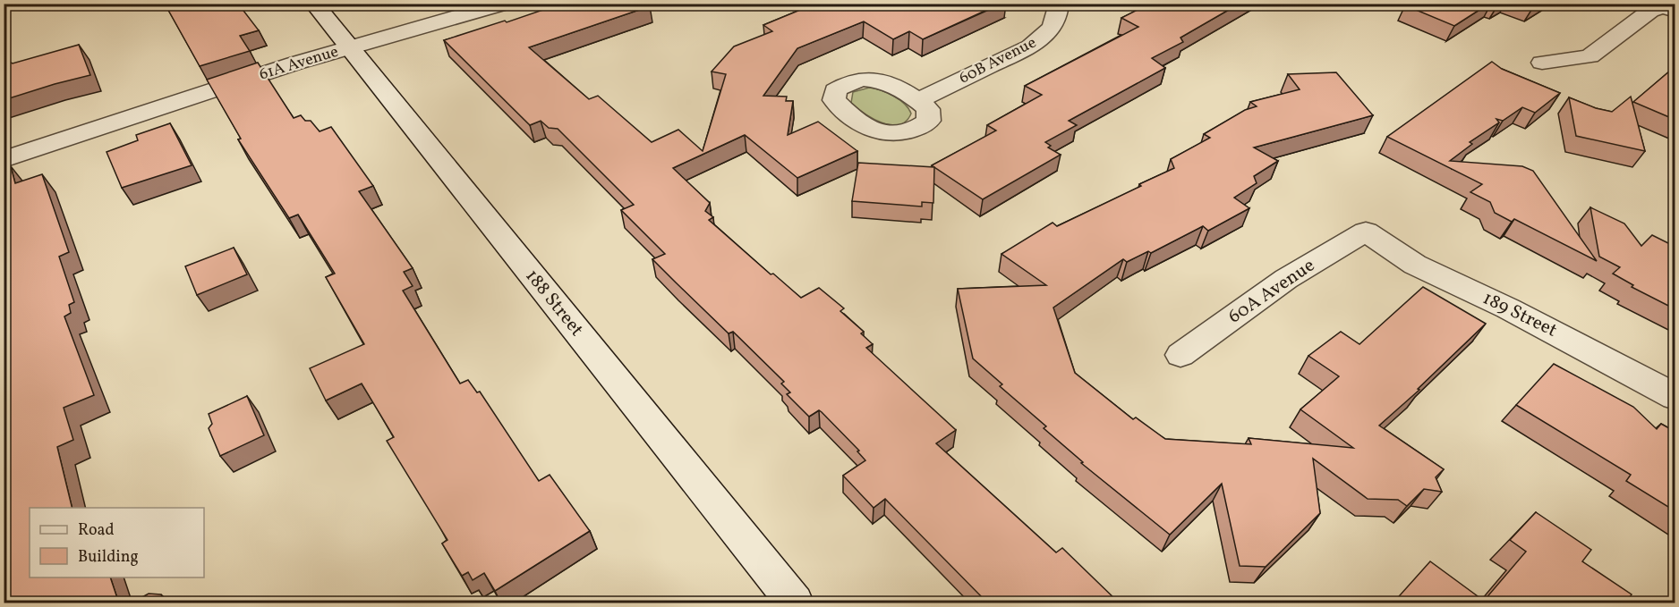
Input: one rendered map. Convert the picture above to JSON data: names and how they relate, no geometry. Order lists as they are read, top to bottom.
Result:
{
  "streets": {
    "street": [
      "60B Avenue",
      "61A Avenue",
      "60A Avenue",
      "188 Street",
      "189 Street"
    ]
  },
  "crossings": [
    ["61A Avenue", "188 Street"],
    ["60A Avenue", "189 Street"]
  ],
  "legend": ["Road", "Building"]
}
